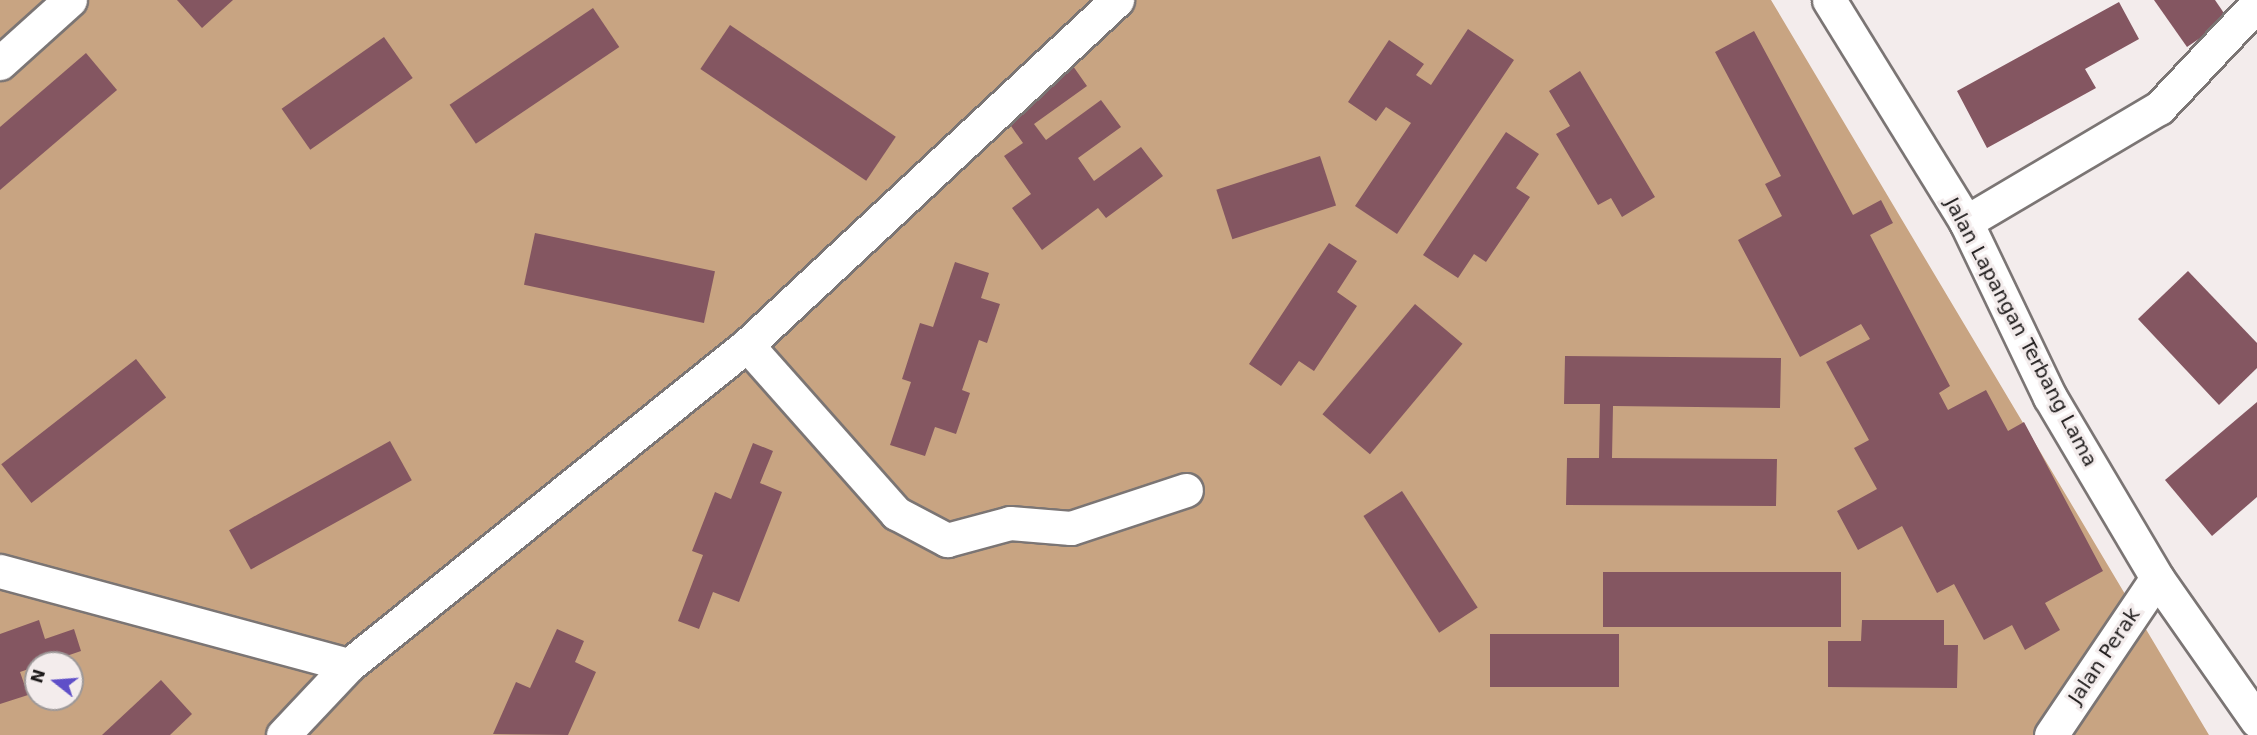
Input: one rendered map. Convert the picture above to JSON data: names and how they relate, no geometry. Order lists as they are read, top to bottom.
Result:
{
  "streets": {
    "street": ["Jalan Lapangan Terbang Lama", "Jalan Perak"]
  },
  "crossings": [
    ["Jalan Lapangan Terbang Lama", "Jalan Perak"]
  ],
  "north": "left"
}
